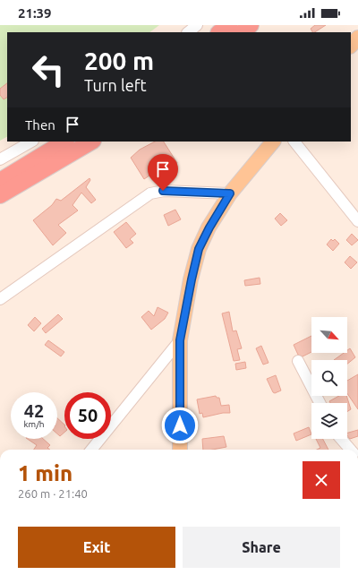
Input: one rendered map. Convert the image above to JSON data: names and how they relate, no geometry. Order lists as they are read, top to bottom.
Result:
{
  "north": "bottom right",
  "page": {
    "status": "21:39",
    "turn": ["200 m", "Turn left"],
    "then": "Then",
    "speed": "42 km/h",
    "limit": "50",
    "heading": ["1 min", "260 m · 21:40"],
    "buttons": ["Exit", "Share"]
  }
}
